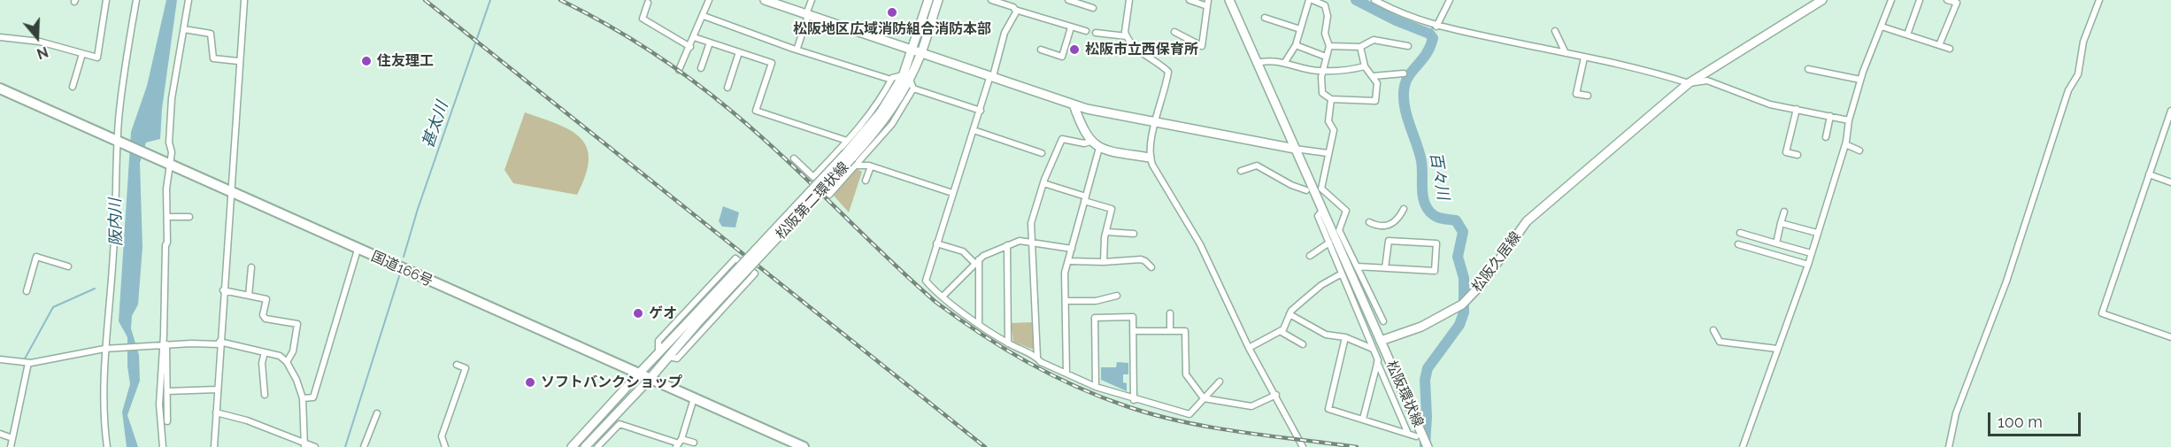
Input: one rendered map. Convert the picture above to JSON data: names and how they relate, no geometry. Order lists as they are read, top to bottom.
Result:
{
  "streets": {
    "highway": ["国道166号"],
    "main road": ["松阪第二環状線", "松阪久居線", "松阪環状線"]
  },
  "crossings": [
    ["松阪第二環状線", "国道166号"],
    ["松阪久居線", "松阪環状線"]
  ],
  "water": ["甚太川", "百々川", "阪内川"],
  "places": [
    "松阪地区広域消防組合消防本部",
    "松阪市立西保育所",
    "住友理工",
    "ゲオ",
    "ソフトバンクショップ"
  ],
  "scale_bar": "100 m",
  "north": "bottom"
}
